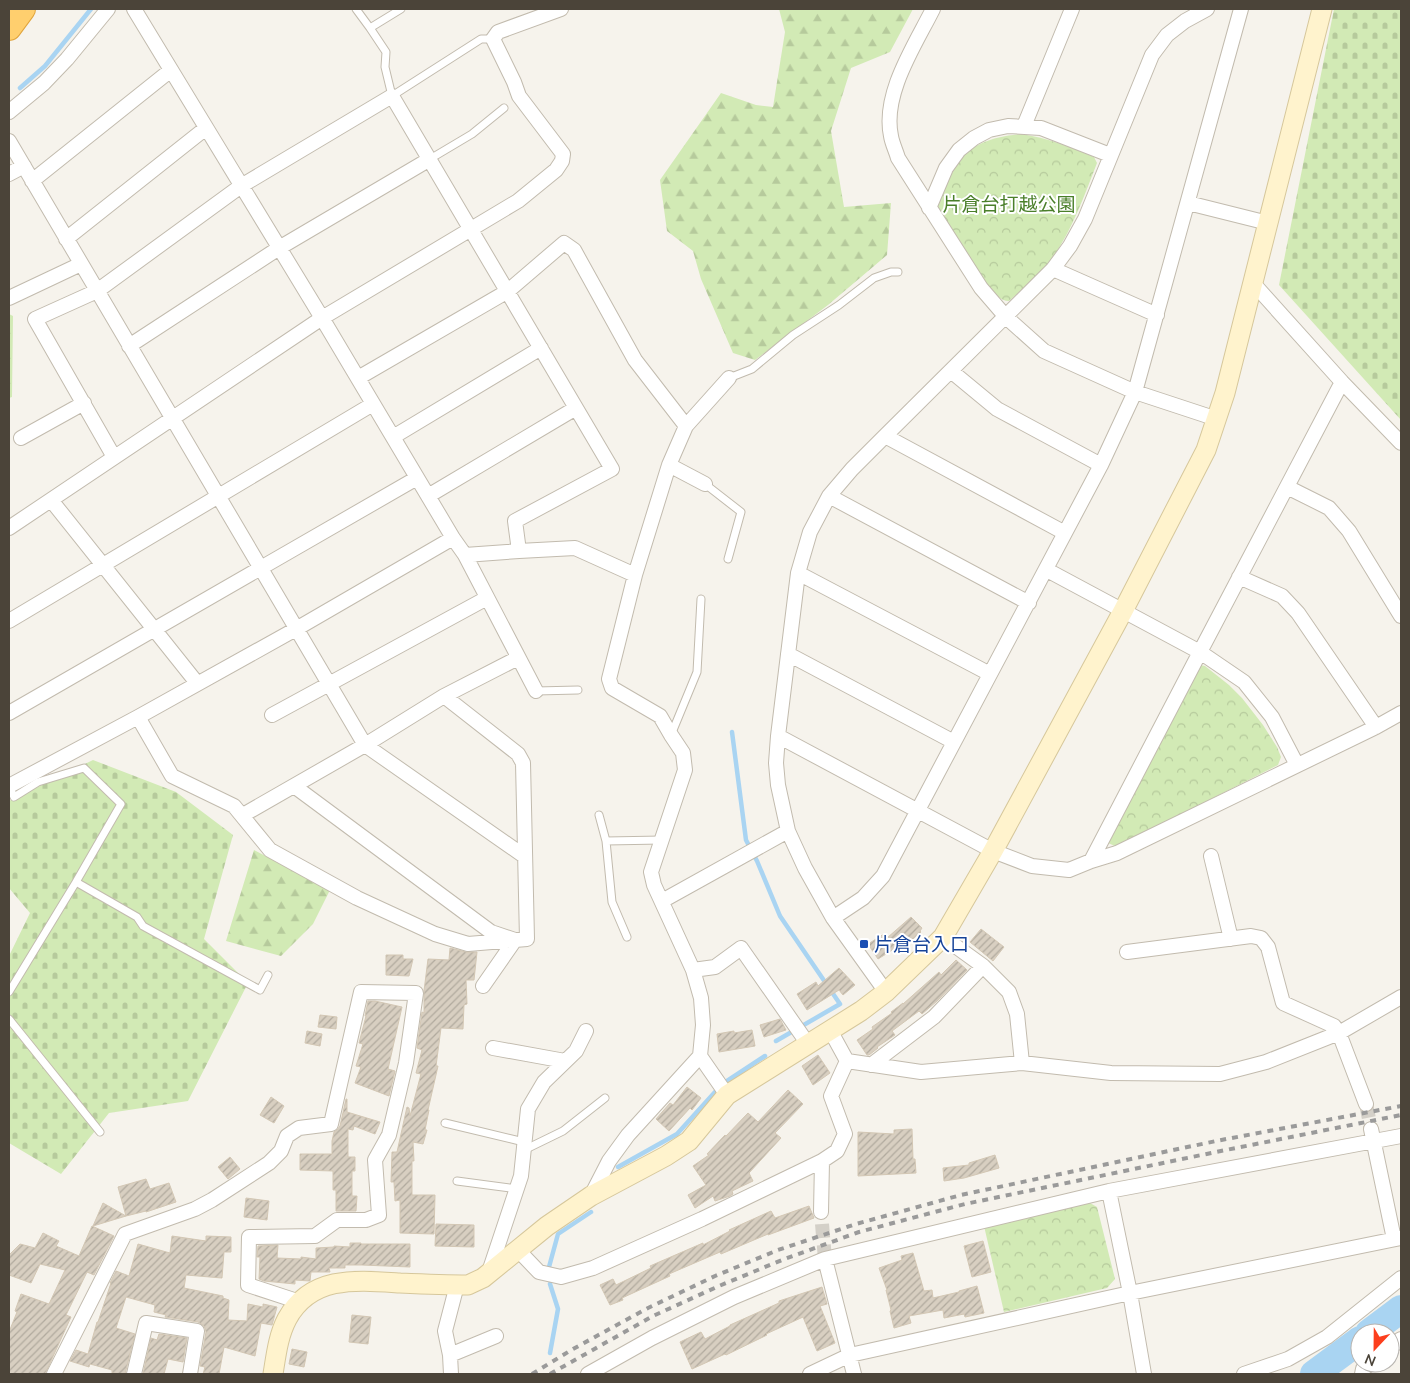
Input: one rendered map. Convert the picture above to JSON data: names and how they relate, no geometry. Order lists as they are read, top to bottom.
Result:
{
  "parks": ["片倉台打越公園"],
  "places": {
    "transit": ["片倉台入口"]
  },
  "north": "bottom"
}
